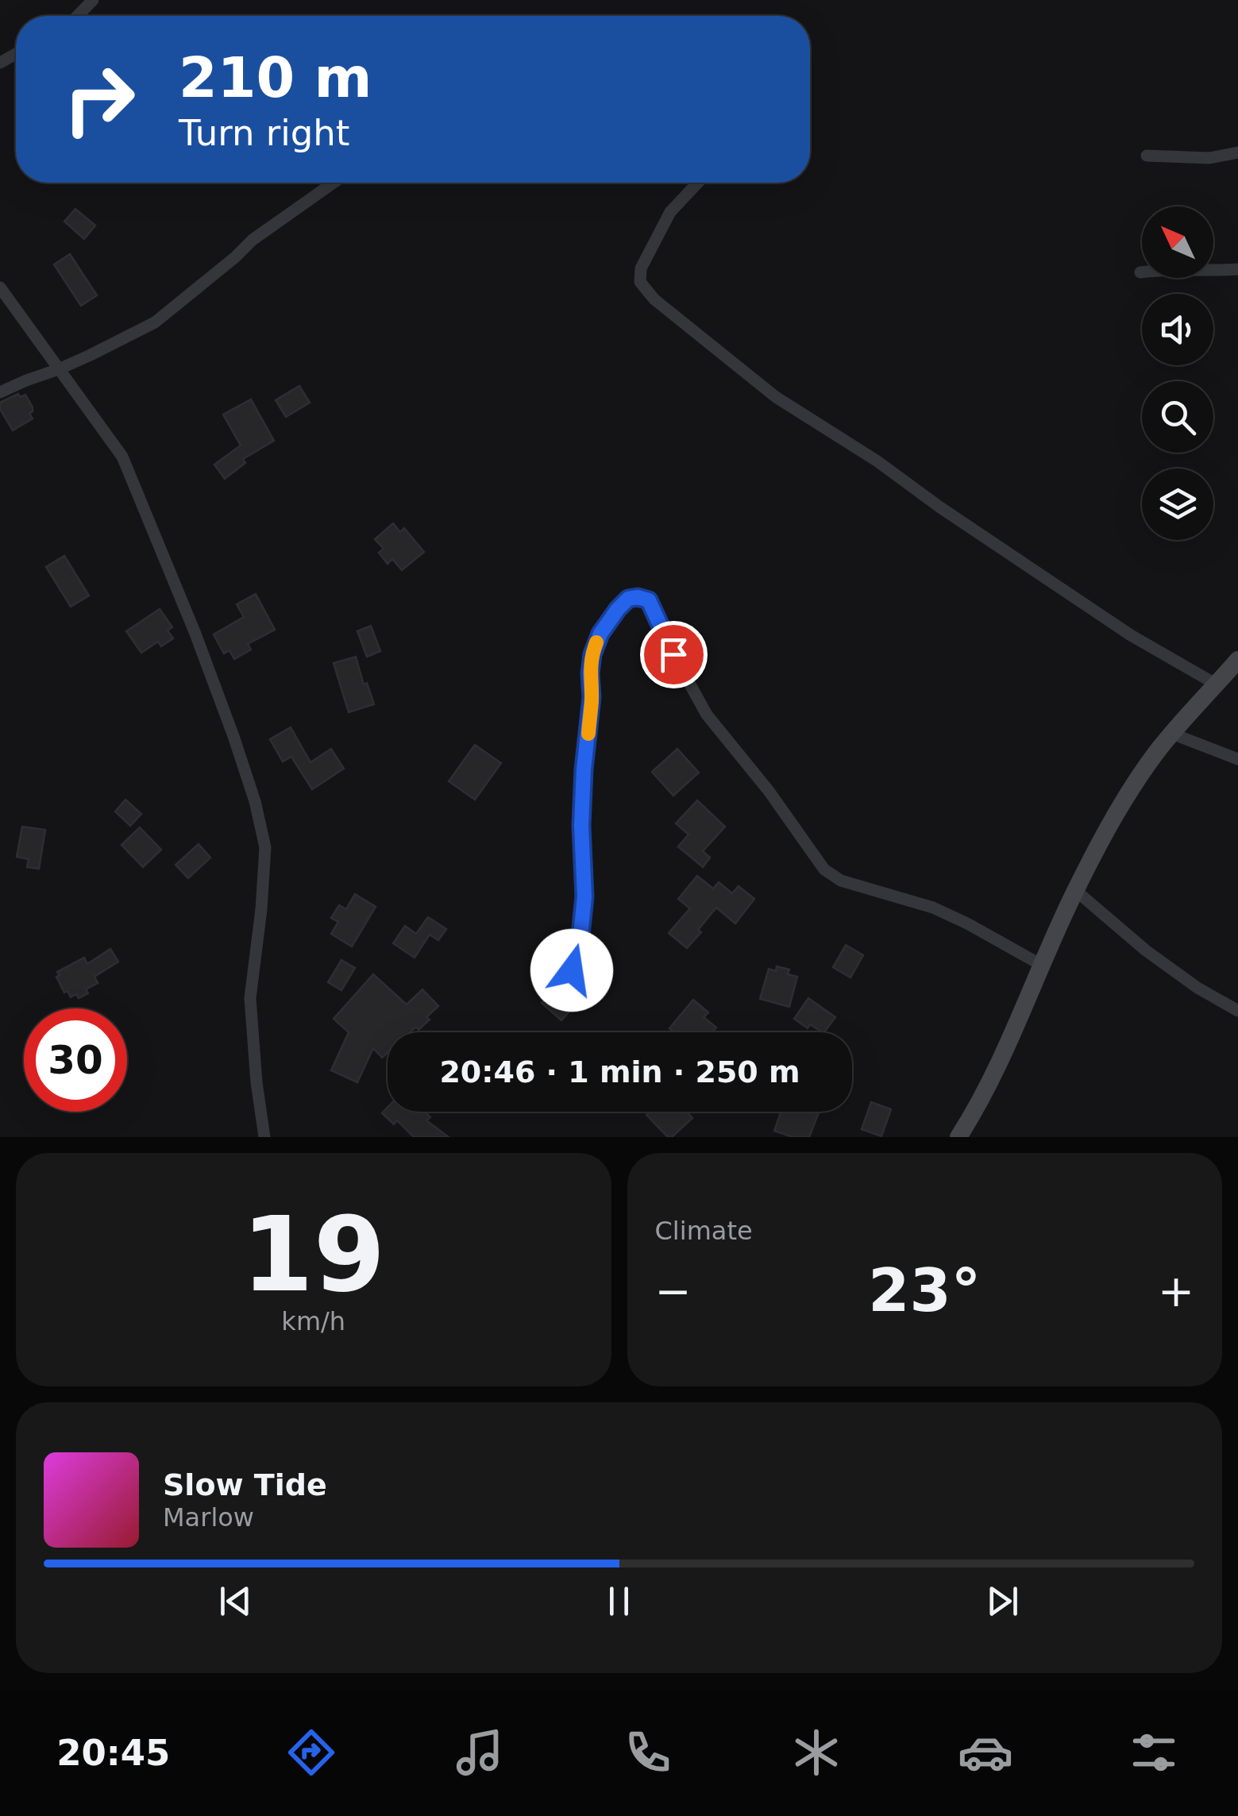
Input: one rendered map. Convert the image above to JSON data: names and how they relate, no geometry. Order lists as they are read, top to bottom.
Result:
{
  "north": "top left",
  "page": {
    "turn": ["210 m", "Turn right"],
    "limit": "30",
    "trip": "20:46 · 1 min · 250 m",
    "tile": [
      ["19", "km/h"],
      "Climate"
    ],
    "heat": ["−", "23°", "+"],
    "song": ["Slow Tide", "Marlow"],
    "tabs": "20:45"
  }
}
